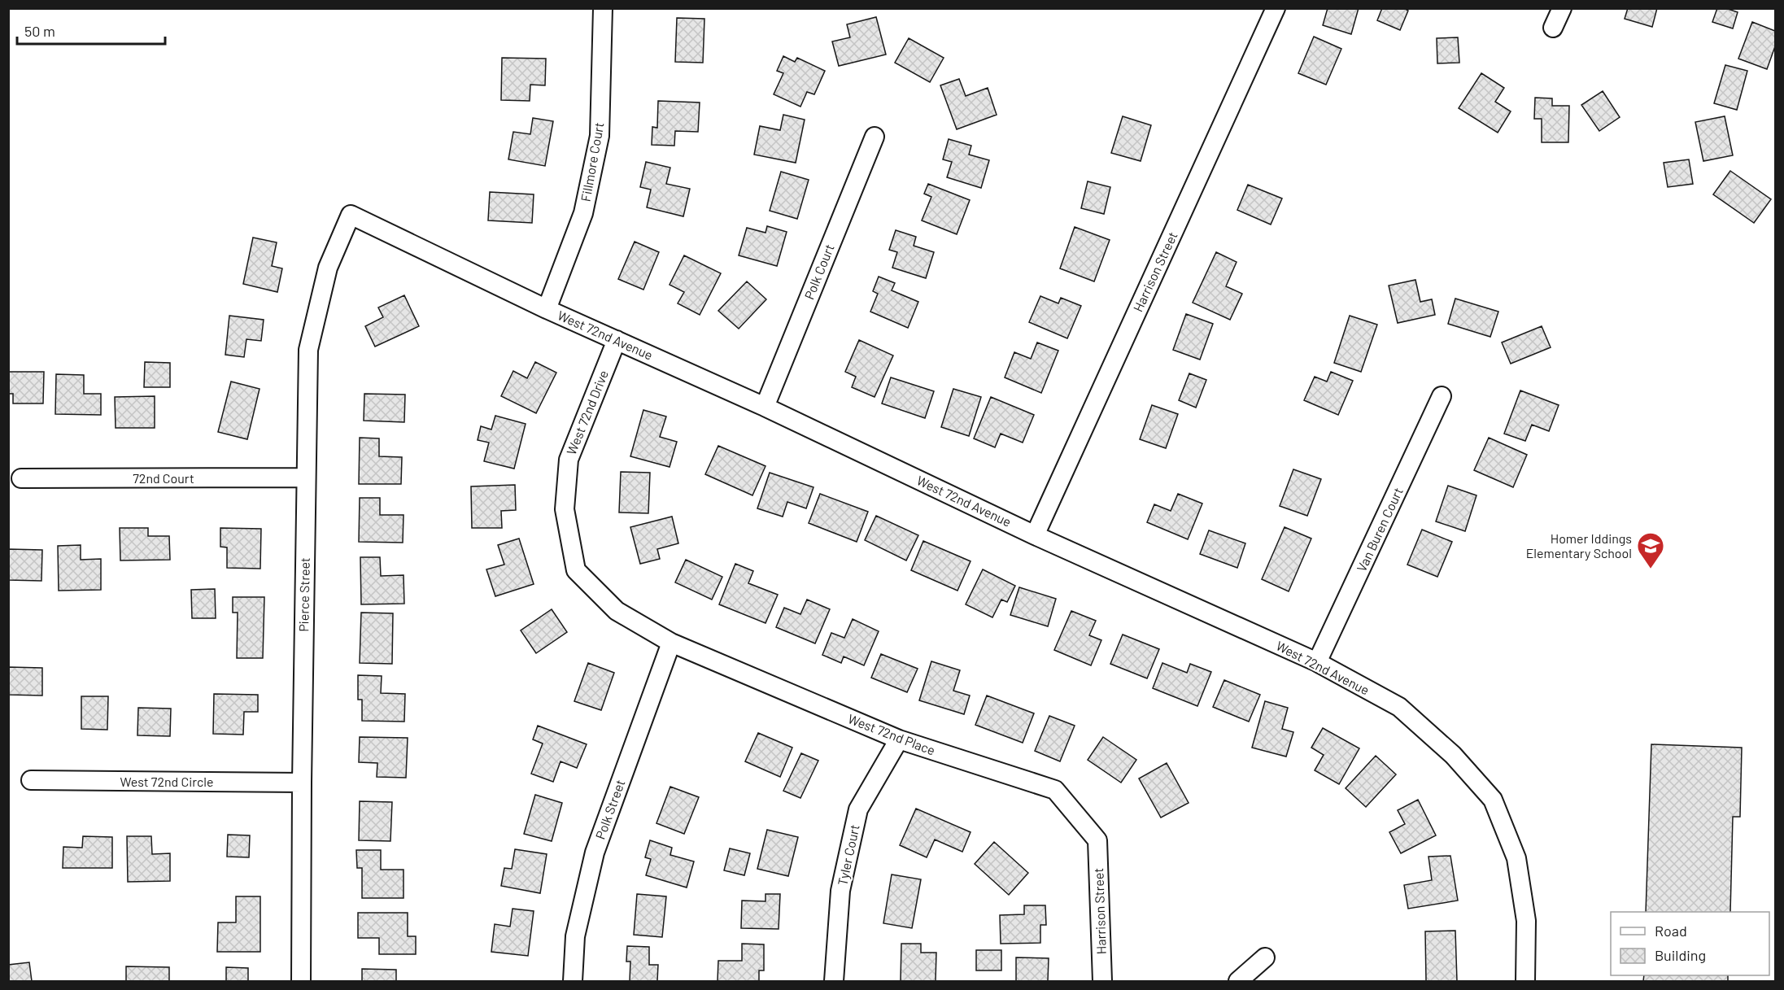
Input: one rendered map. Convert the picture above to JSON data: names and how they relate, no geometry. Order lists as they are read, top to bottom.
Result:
{
  "streets": {
    "street": [
      "Fillmore Court",
      "Polk Court",
      "Harrison Street",
      "West 72nd Avenue",
      "West 72nd Drive",
      "72nd Court",
      "Van Buren Court",
      "Pierce Street",
      "West 72nd Place",
      "West 72nd Circle",
      "Polk Street",
      "Tyler Court"
    ]
  },
  "crossings": [
    ["Fillmore Court", "West 72nd Avenue"],
    ["Polk Court", "West 72nd Avenue"],
    ["Harrison Street", "West 72nd Avenue"],
    ["Harrison Street", "West 72nd Place"],
    ["West 72nd Avenue", "West 72nd Drive"],
    ["West 72nd Avenue", "Van Buren Court"],
    ["West 72nd Avenue", "Pierce Street"],
    ["West 72nd Drive", "West 72nd Place"],
    ["West 72nd Drive", "Polk Street"],
    ["72nd Court", "Pierce Street"],
    ["Pierce Street", "West 72nd Circle"],
    ["West 72nd Place", "Polk Street"],
    ["West 72nd Place", "Tyler Court"]
  ],
  "places": {
    "school or university": ["Homer Iddings Elementary School"]
  },
  "legend": ["Road", "Building"],
  "scale_bar": "50 m"
}
